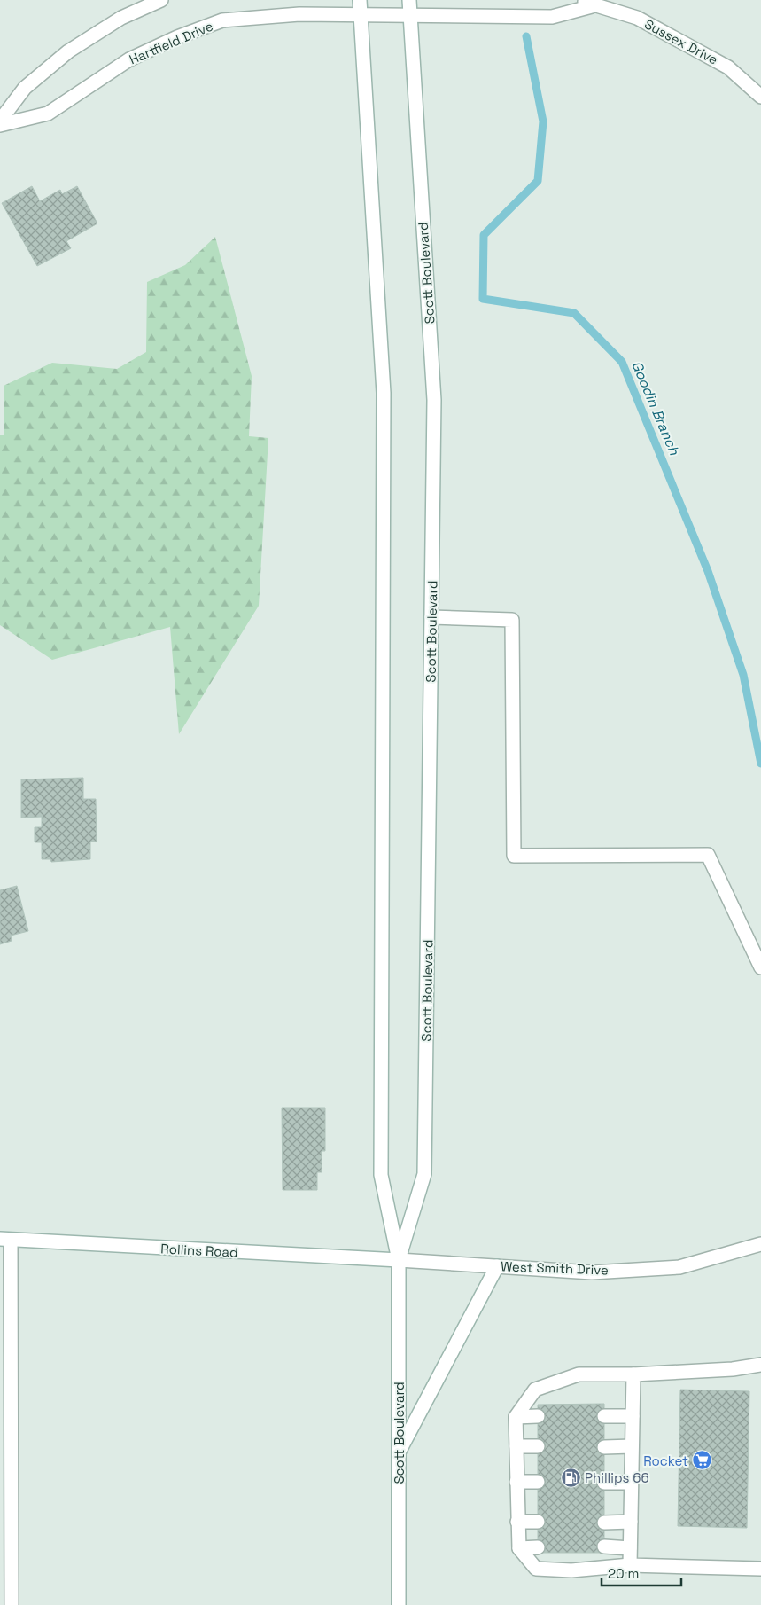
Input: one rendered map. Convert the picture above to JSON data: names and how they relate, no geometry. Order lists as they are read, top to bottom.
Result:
{
  "streets": {
    "main road": [
      "Sussex Drive",
      "Hartfield Drive",
      "Scott Boulevard",
      "Rollins Road",
      "West Smith Drive"
    ]
  },
  "crossings": [
    ["Sussex Drive", "Hartfield Drive"],
    ["Sussex Drive", "Scott Boulevard"],
    ["Hartfield Drive", "Scott Boulevard"],
    ["Scott Boulevard", "Rollins Road"],
    ["Scott Boulevard", "West Smith Drive"],
    ["Rollins Road", "West Smith Drive"]
  ],
  "water": ["Goodin Branch"],
  "places": {
    "supermarket": ["Rocket"],
    "fuel station": ["Phillips 66"]
  },
  "scale_bar": "20 m"
}
